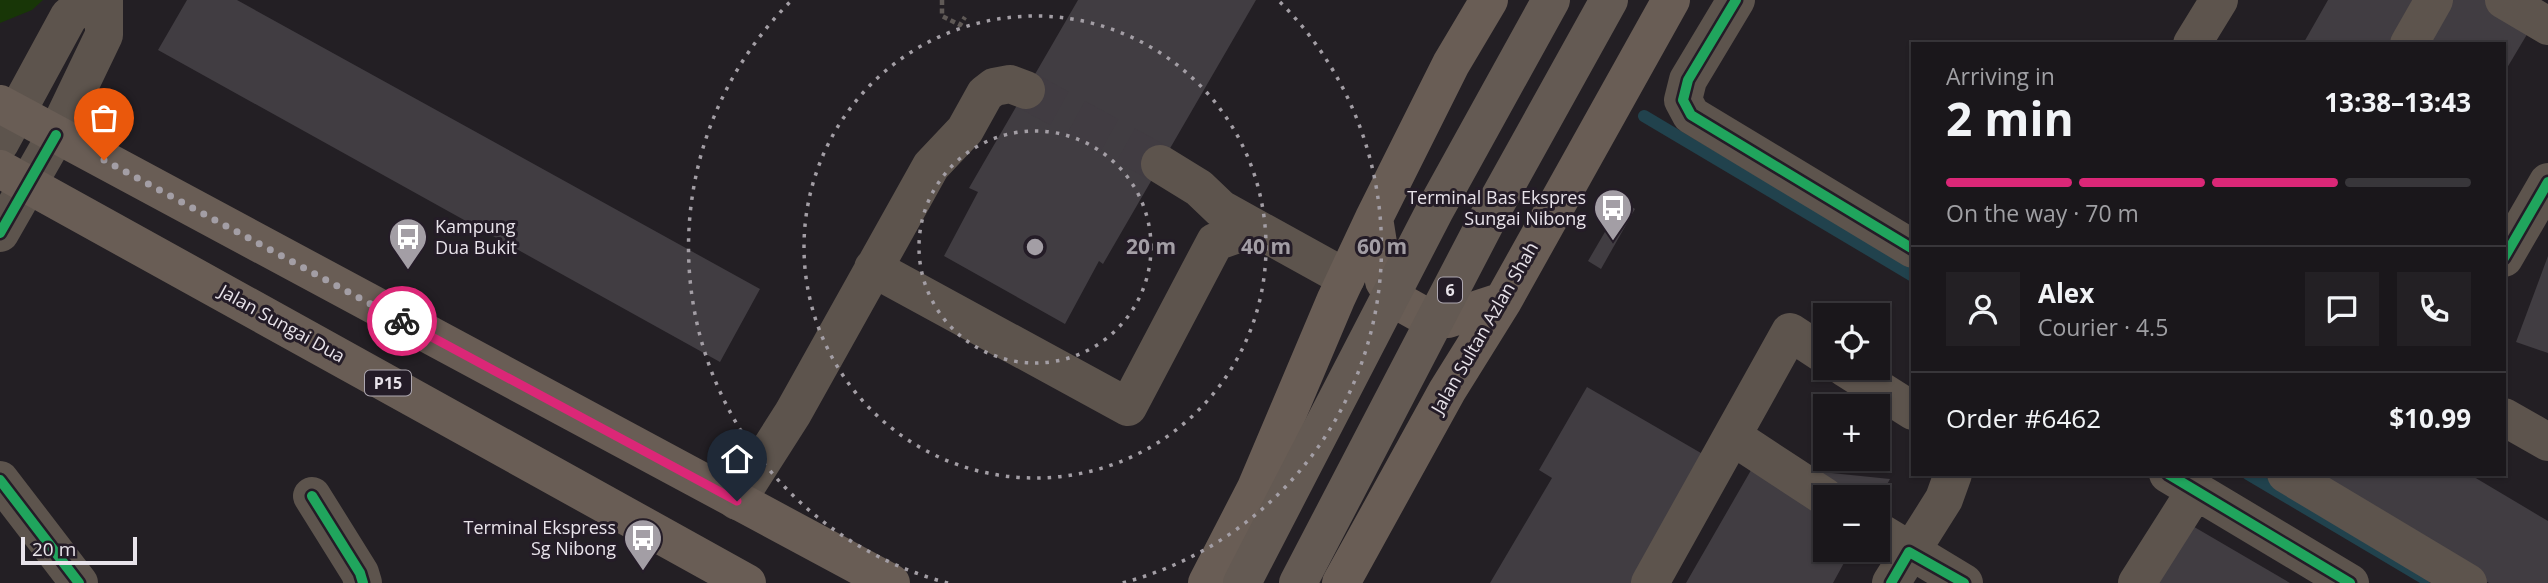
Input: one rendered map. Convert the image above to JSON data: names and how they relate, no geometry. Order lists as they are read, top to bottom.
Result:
{
  "streets": {
    "highway": ["6"],
    "main road": ["Jalan Sungai Dua", "Jalan Sultan Azlan Shah", "P15"]
  },
  "places": {
    "bus stop": ["Terminal Bas Ekspres Sungai Nibong", "Kampung Dua Bukit", "Terminal Ekspress Sg Nibong"]
  },
  "scale_bar": "20 m",
  "page": {
    "heading": ["2 min", "Arriving in", "13:38–13:43"],
    "panel": [
      "Alex",
      "Courier · 4.5",
      "Order #6462",
      "$10.99"
    ],
    "bar": "On the way · 70 m",
    "map_buttons": ["+", "−"],
    "scale": "20 m"
  },
  "rings": ["20 m", "40 m", "60 m"]
}
